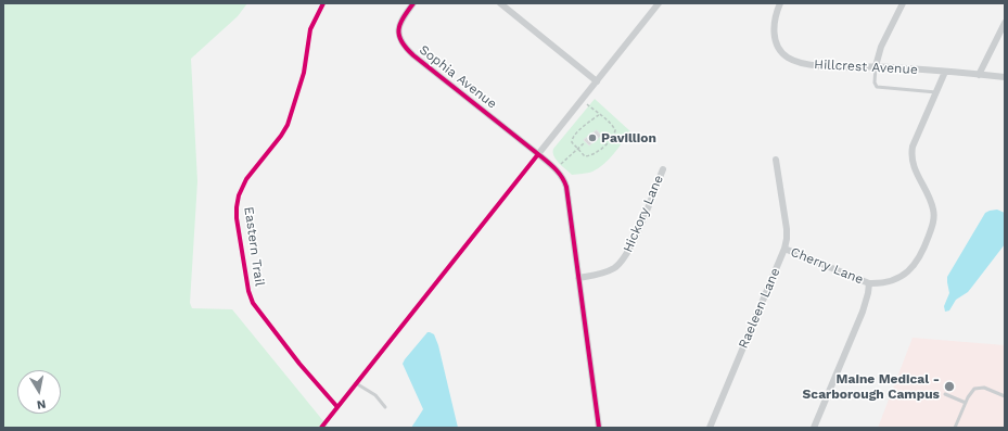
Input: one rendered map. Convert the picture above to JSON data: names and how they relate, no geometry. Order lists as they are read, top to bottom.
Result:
{
  "streets": {
    "street": [
      "Hillcrest Avenue",
      "Sophia Avenue",
      "Hickory Lane",
      "Cherry Lane",
      "Raeleen Lane"
    ],
    "cycle path": ["Eastern Trail"]
  },
  "crossings": [
    ["Hillcrest Avenue", "Cherry Lane"],
    ["Sophia Avenue", "Hickory Lane"],
    ["Cherry Lane", "Raeleen Lane"]
  ],
  "places": ["Pavillion", "Maine Medical - Scarborough Campus"],
  "north": "bottom"
}
